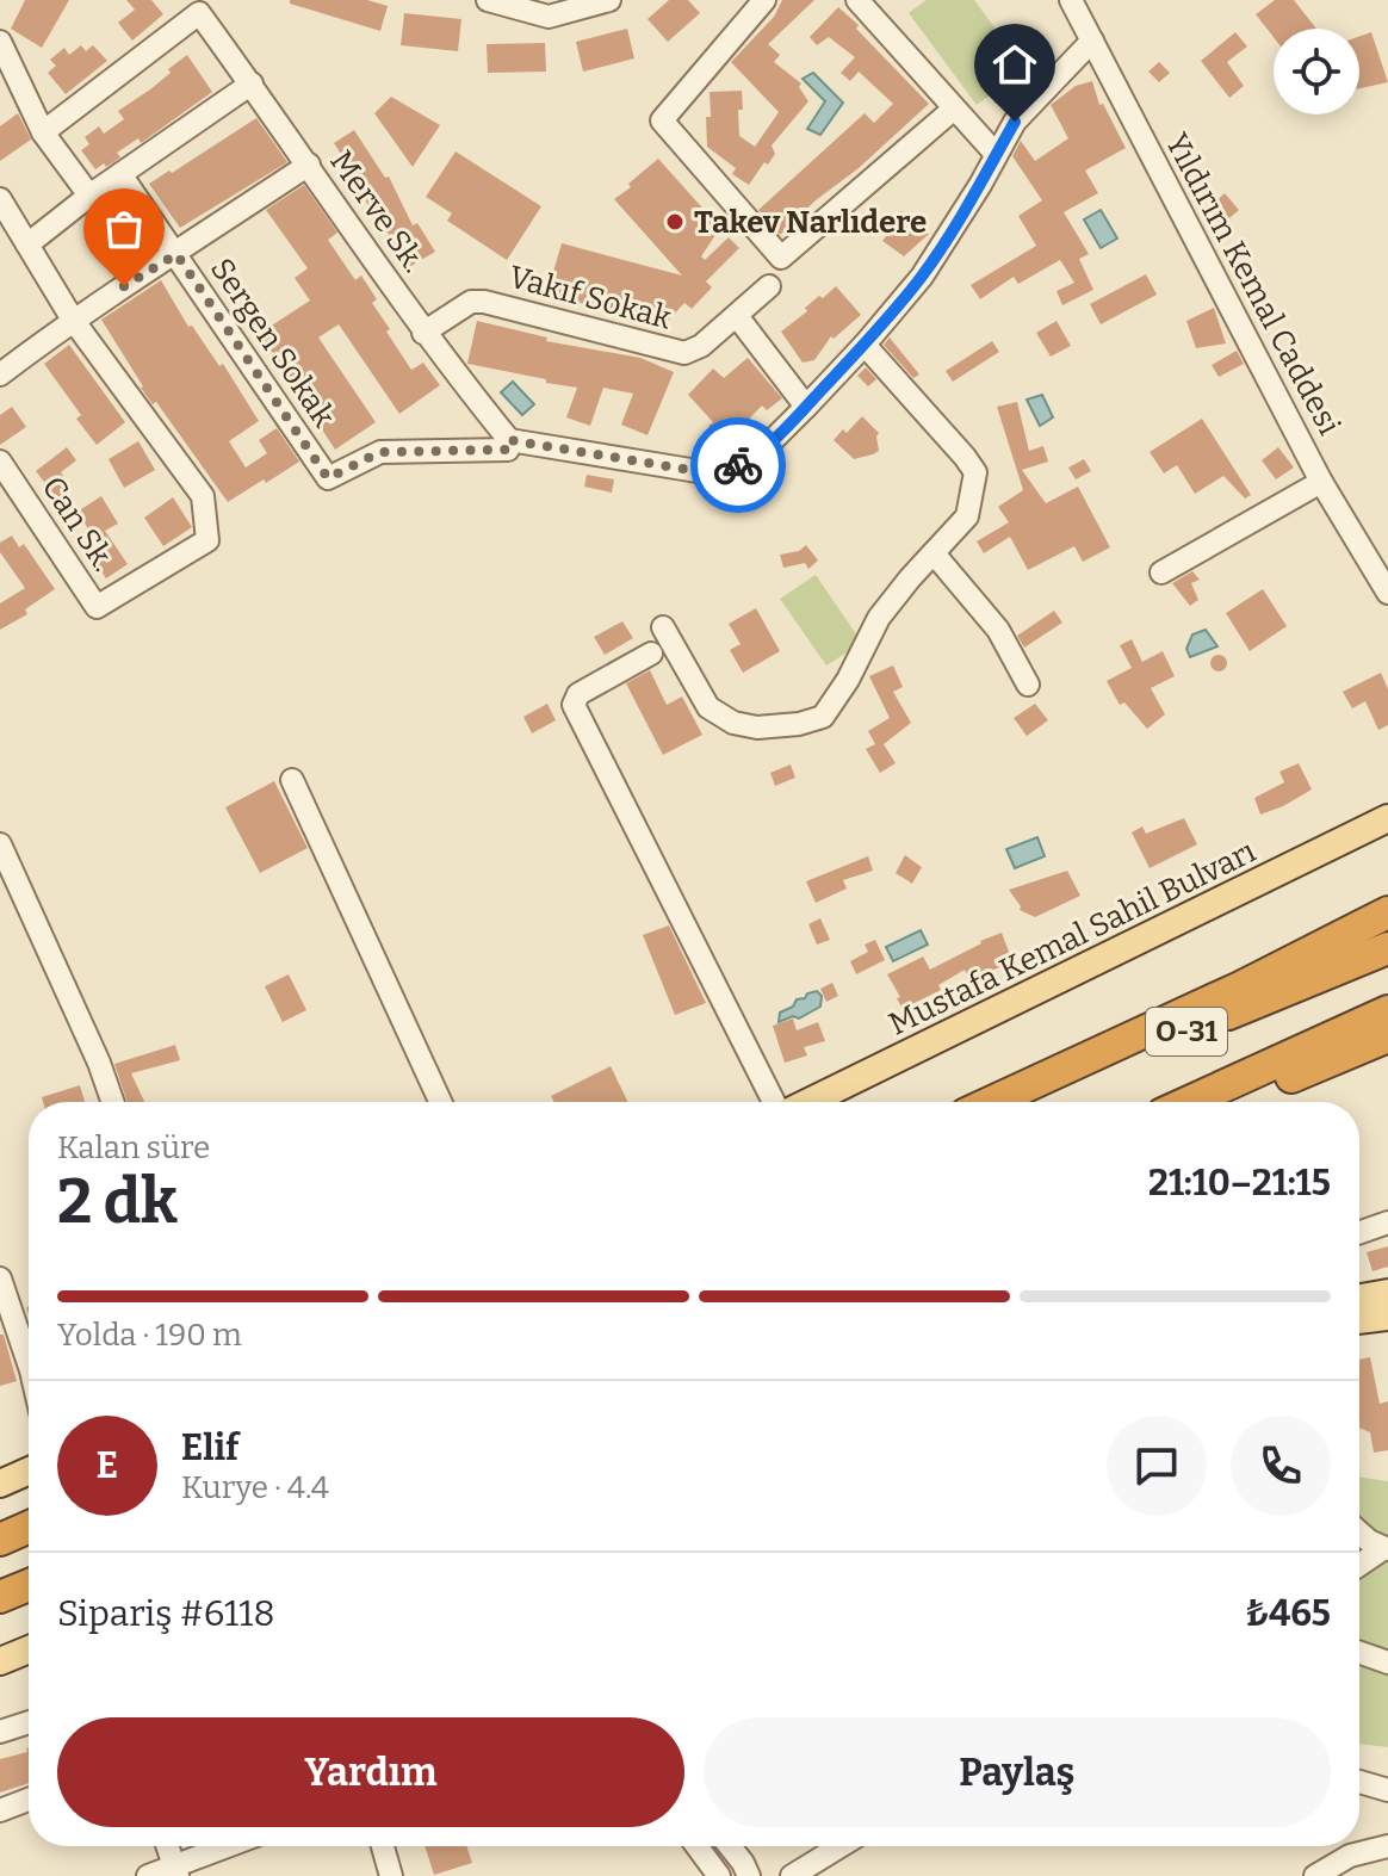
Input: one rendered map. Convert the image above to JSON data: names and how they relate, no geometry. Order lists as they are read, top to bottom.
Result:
{
  "streets": {
    "highway": ["O-31"],
    "main road": ["Mustafa Kemal Sahil Bulvarı"],
    "street": [
      "Merve Sk.",
      "Yıldırım Kemal Caddesi",
      "Vakıf Sokak",
      "Sergen Sokak",
      "Can Sk."
    ]
  },
  "crossings": [
    ["Merve Sk.", "Vakıf Sokak"],
    ["Merve Sk.", "Sergen Sokak"]
  ],
  "places": ["Takev Narlıdere"],
  "page": {
    "heading": ["2 dk", "Kalan süre", "21:10–21:15"],
    "panel": [
      "Elif",
      "Kurye · 4.4",
      "Sipariş #6118",
      "₺465"
    ],
    "bar": "Yolda · 190 m",
    "round": "E",
    "buttons": ["Yardım", "Paylaş"]
  }
}
